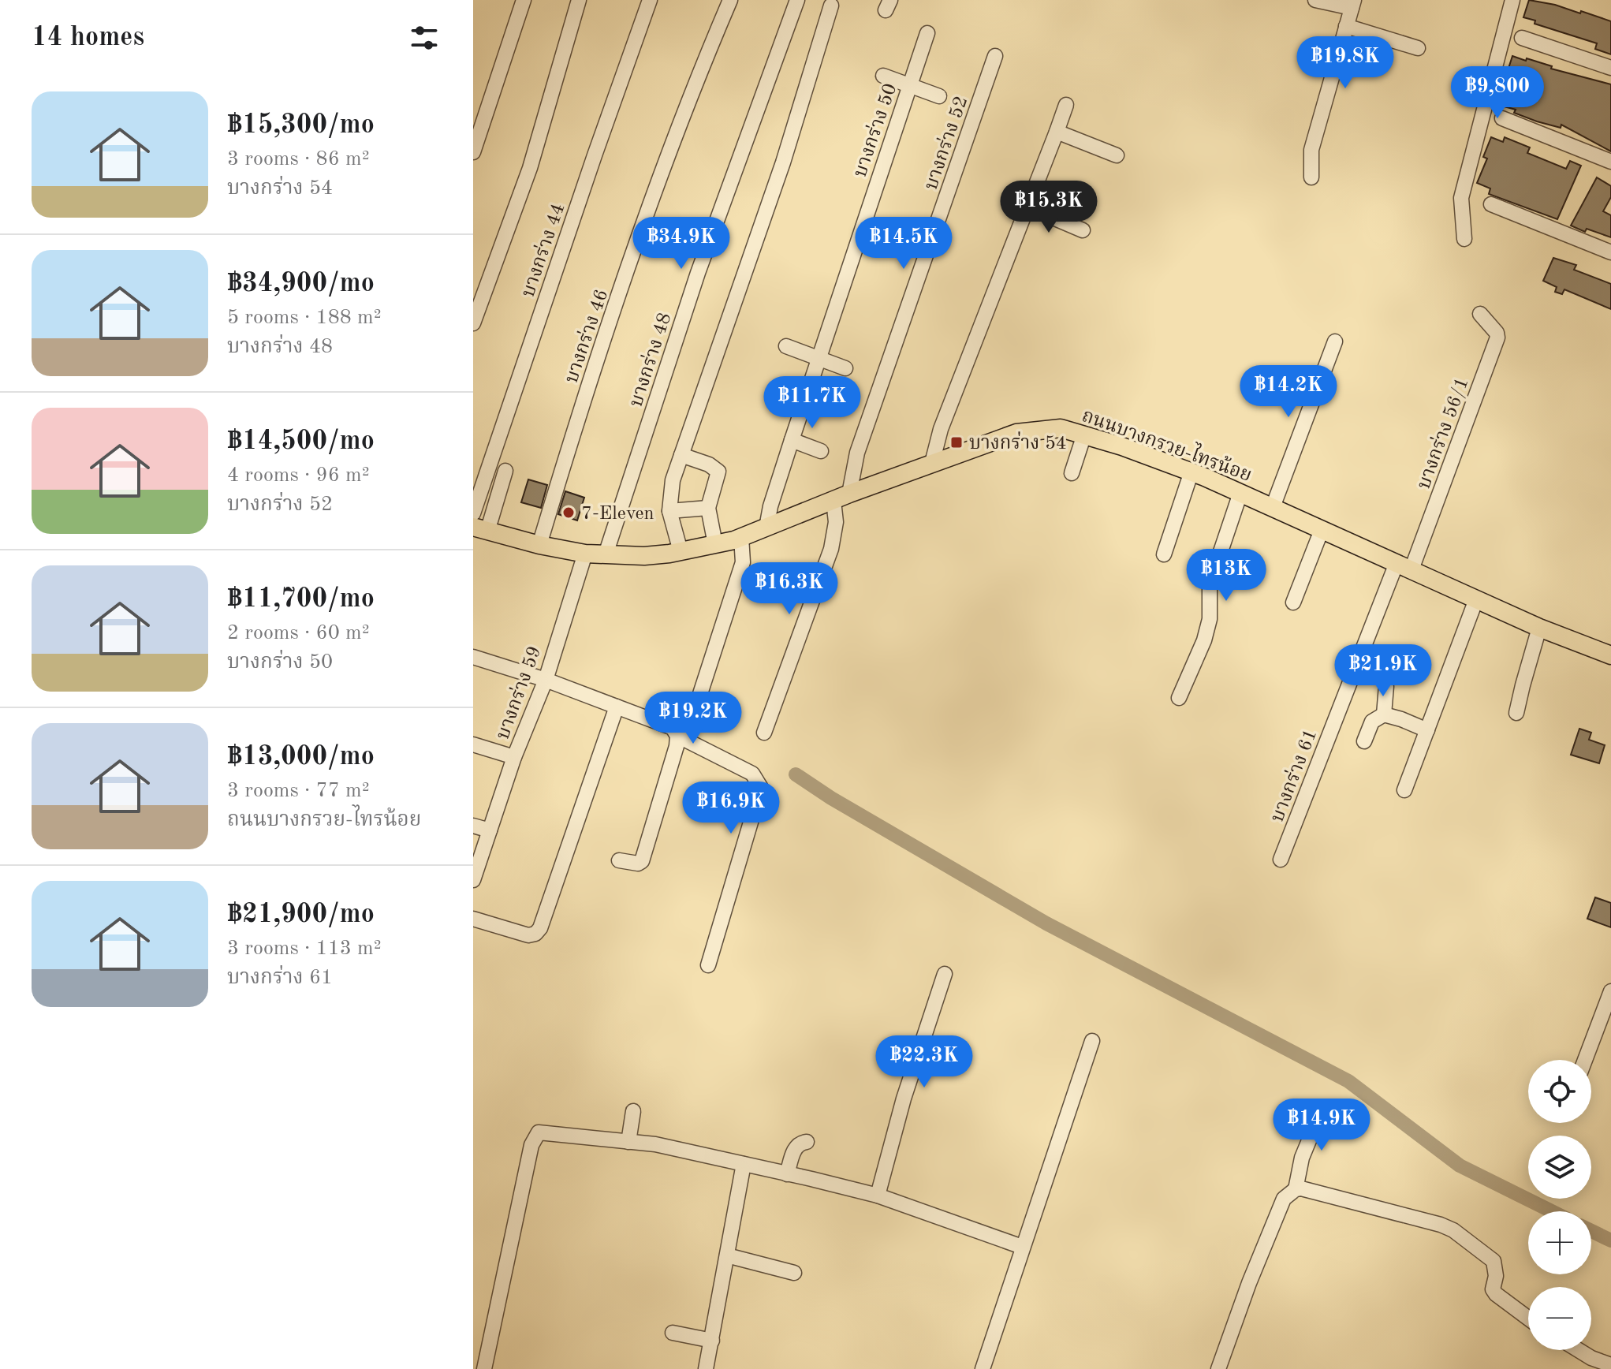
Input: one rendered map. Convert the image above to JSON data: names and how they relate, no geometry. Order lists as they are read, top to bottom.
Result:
{
  "streets": {
    "main road": ["ถนนบางกรวย-ไทรน้อย"],
    "street": [
      "บางกร่าง 50",
      "บางกร่าง 52",
      "บางกร่าง 44",
      "บางกร่าง 46",
      "บางกร่าง 48",
      "บางกร่าง 56/1",
      "บางกร่าง 59",
      "บางกร่าง 61"
    ]
  },
  "crossings": [
    ["บางกร่าง 50", "ถนนบางกรวย-ไทรน้อย"],
    ["บางกร่าง 52", "ถนนบางกรวย-ไทรน้อย"],
    ["บางกร่าง 46", "ถนนบางกรวย-ไทรน้อย"],
    ["บางกร่าง 48", "ถนนบางกรวย-ไทรน้อย"],
    ["บางกร่าง 56/1", "ถนนบางกรวย-ไทรน้อย"],
    ["บางกร่าง 56/1", "บางกร่าง 61"],
    ["ถนนบางกรวย-ไทรน้อย", "บางกร่าง 59"],
    ["ถนนบางกรวย-ไทรน้อย", "บางกร่าง 61"]
  ],
  "places": {
    "transit": ["บางกร่าง 54"],
    "other": ["7-Eleven"]
  },
  "page": {
    "heading": "14 homes",
    "price": [
      "฿19.8K",
      "฿9,800",
      "฿15.3K",
      "฿34.9K",
      "฿14.5K",
      "฿14.2K",
      "฿11.7K",
      "฿13K",
      "฿16.3K",
      "฿21.9K",
      "฿19.2K",
      "฿16.9K",
      "฿22.3K",
      "฿14.9K"
    ],
    "list": [
      {
        "name": "฿15,300/mo",
        "note": "3 rooms · 86 m² · บางกร่าง 54"
      },
      {
        "name": "฿34,900/mo",
        "note": "5 rooms · 188 m² · บางกร่าง 48"
      },
      {
        "name": "฿14,500/mo",
        "note": "4 rooms · 96 m² · บางกร่าง 52"
      },
      {
        "name": "฿11,700/mo",
        "note": "2 rooms · 60 m² · บางกร่าง 50"
      },
      {
        "name": "฿13,000/mo",
        "note": "3 rooms · 77 m² · ถนนบางกรวย-ไทรน้อย"
      },
      {
        "name": "฿21,900/mo",
        "note": "3 rooms · 113 m² · บางกร่าง 61"
      }
    ],
    "map_buttons": ["+", "−"]
  }
}
